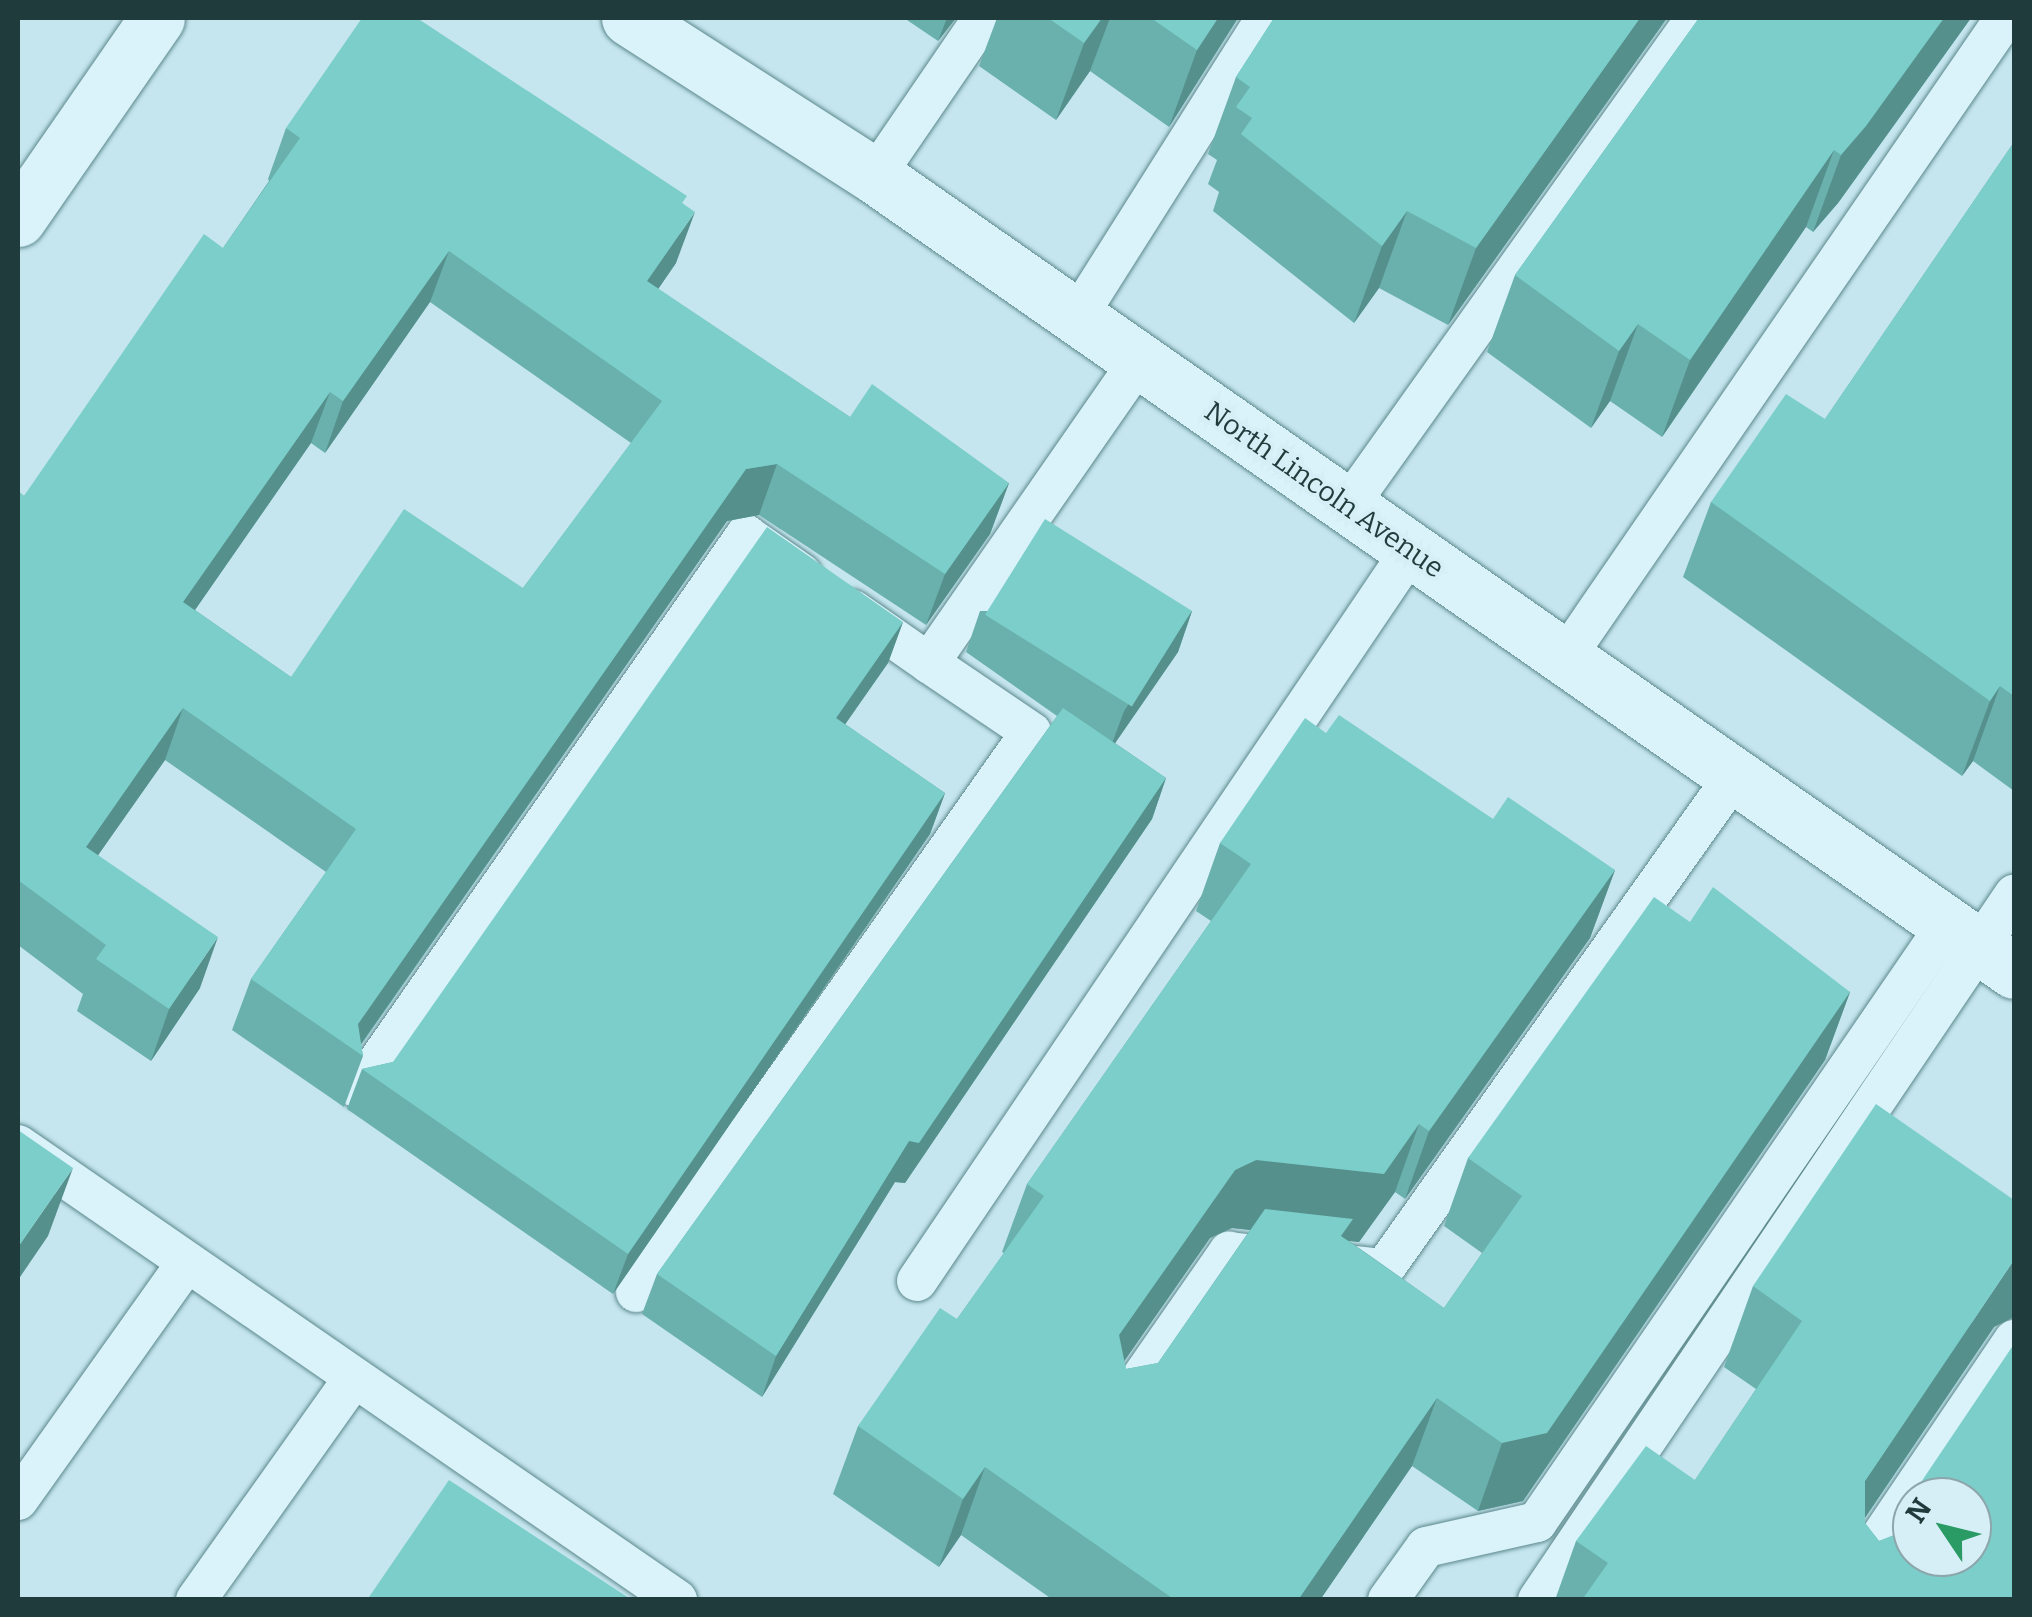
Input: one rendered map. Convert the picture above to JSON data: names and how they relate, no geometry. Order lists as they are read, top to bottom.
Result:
{
  "streets": {
    "street": ["North Lincoln Avenue"]
  },
  "north": "top left"
}
